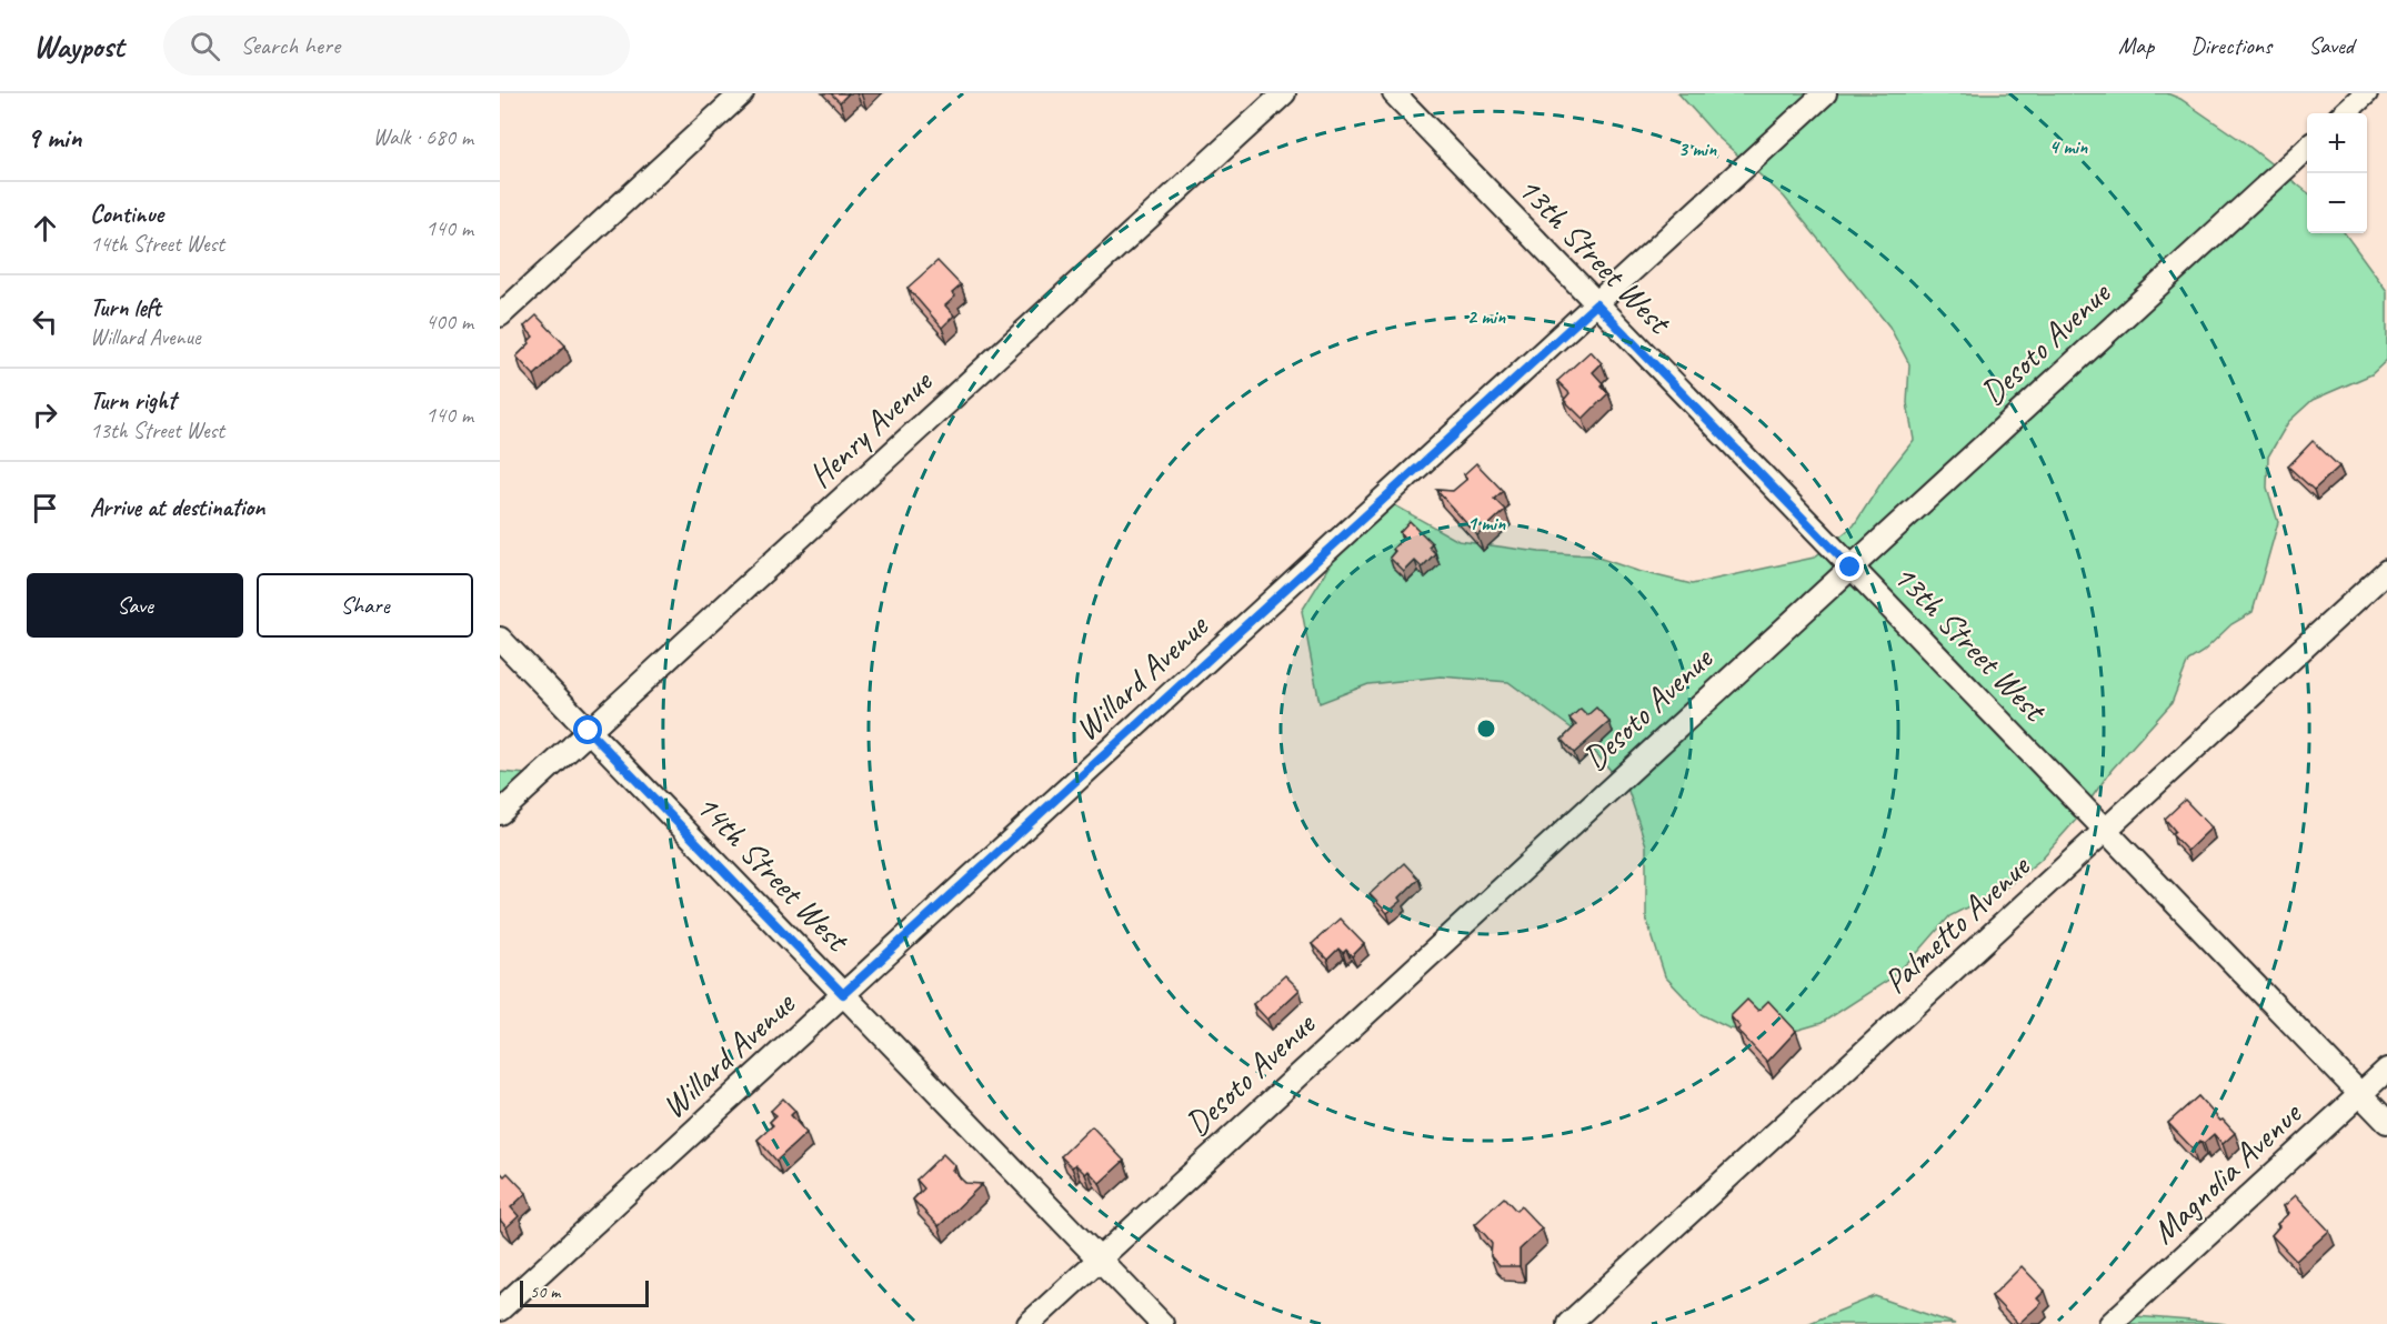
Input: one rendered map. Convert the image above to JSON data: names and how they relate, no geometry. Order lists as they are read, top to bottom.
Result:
{
  "streets": {
    "street": [
      "13th Street West",
      "Desoto Avenue",
      "Henry Avenue",
      "Willard Avenue",
      "14th Street West",
      "Palmetto Avenue",
      "Magnolia Avenue"
    ]
  },
  "crossings": [
    ["13th Street West", "Desoto Avenue"],
    ["13th Street West", "Willard Avenue"],
    ["13th Street West", "Palmetto Avenue"],
    ["13th Street West", "Magnolia Avenue"],
    ["Desoto Avenue", "14th Street West"],
    ["Henry Avenue", "14th Street West"],
    ["Willard Avenue", "14th Street West"]
  ],
  "scale_bar": "50 m",
  "page": {
    "header": "Waypost",
    "search": "Search here",
    "nav": ["Map", "Directions", "Saved"],
    "heading": ["9 min", "Walk · 680 m"],
    "map_buttons": ["+", "−"],
    "list": [
      ["Continue", "14th Street West", "140 m"],
      ["Turn left", "Willard Avenue", "400 m"],
      ["Turn right", "13th Street West", "140 m"],
      "Arrive at destination"
    ],
    "buttons": ["Save", "Share"],
    "scale": "50 m"
  },
  "rings": [
    "4 min",
    "3 min",
    "2 min",
    "1 min"
  ]
}
